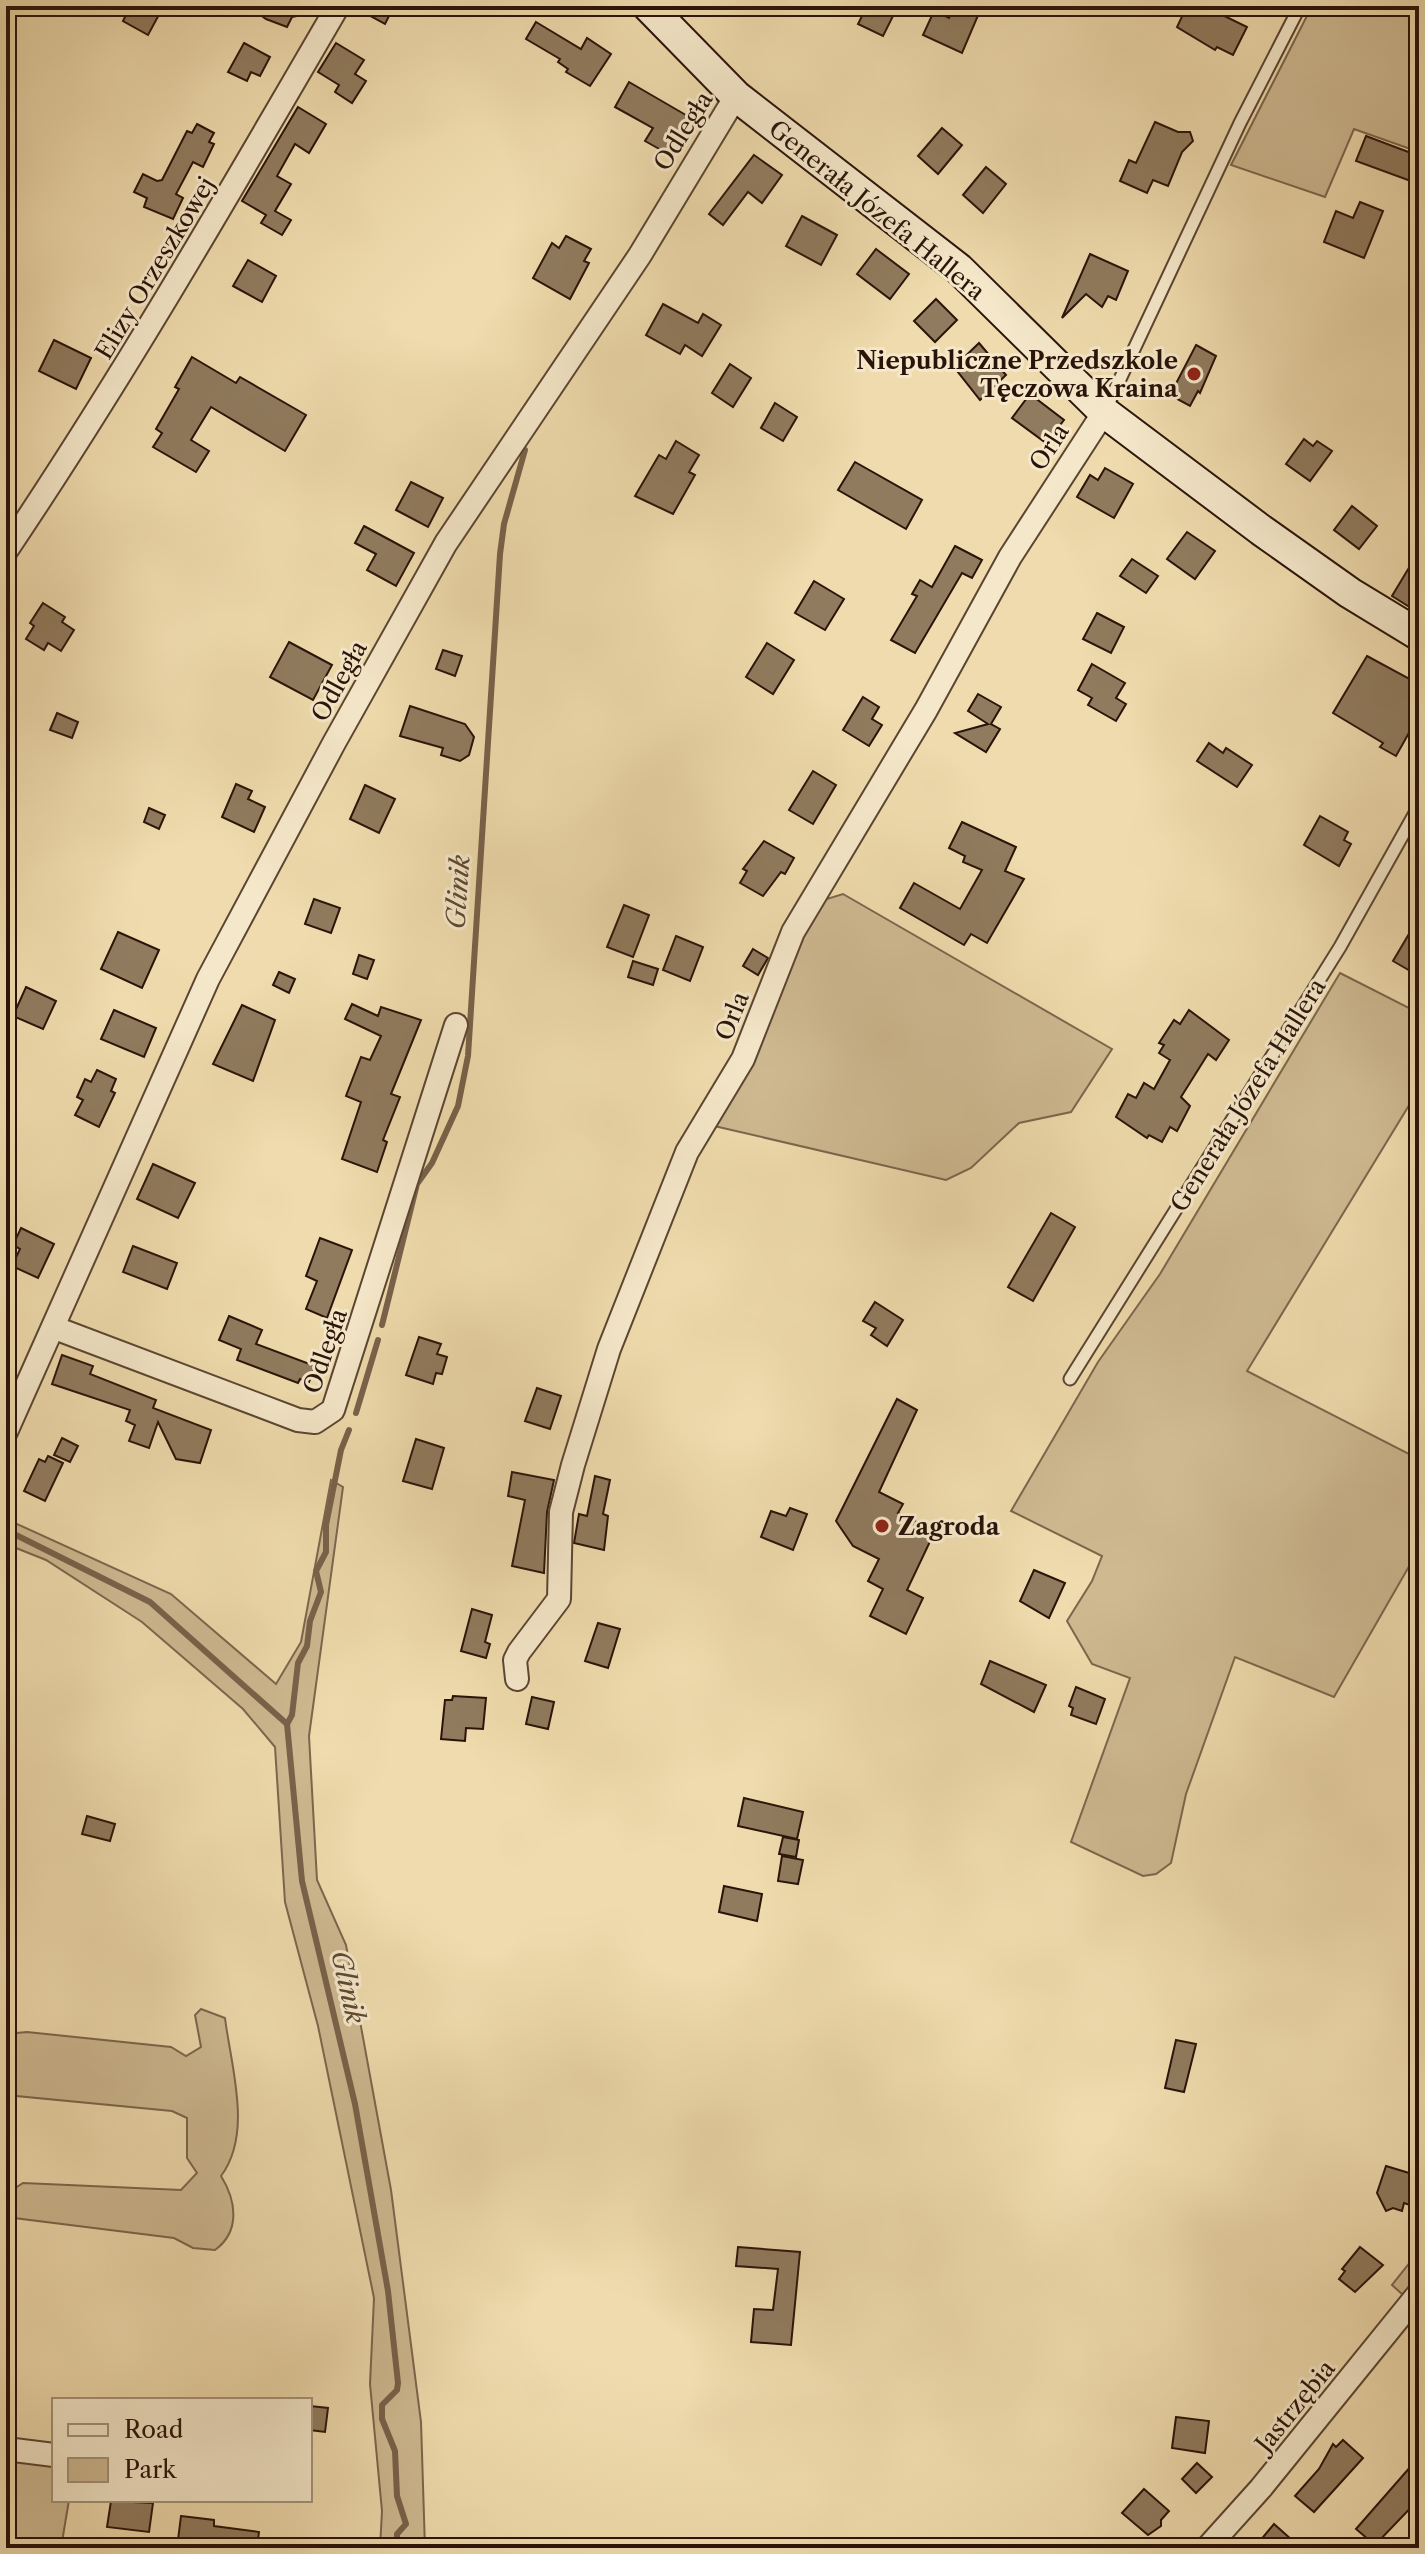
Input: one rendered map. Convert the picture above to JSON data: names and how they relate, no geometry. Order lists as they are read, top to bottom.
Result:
{
  "streets": {
    "street": [
      "Odległa",
      "Generała Józefa Hallera",
      "Elizy Orzeszkowej",
      "Orla",
      "Jastrzębia"
    ]
  },
  "crossings": [
    ["Odległa", "Generała Józefa Hallera"],
    ["Generała Józefa Hallera", "Orla"]
  ],
  "water": ["Glinik"],
  "places": ["Niepubliczne Przedszkole Tęczowa Kraina", "Zagroda"],
  "legend": ["Road", "Park"]
}
